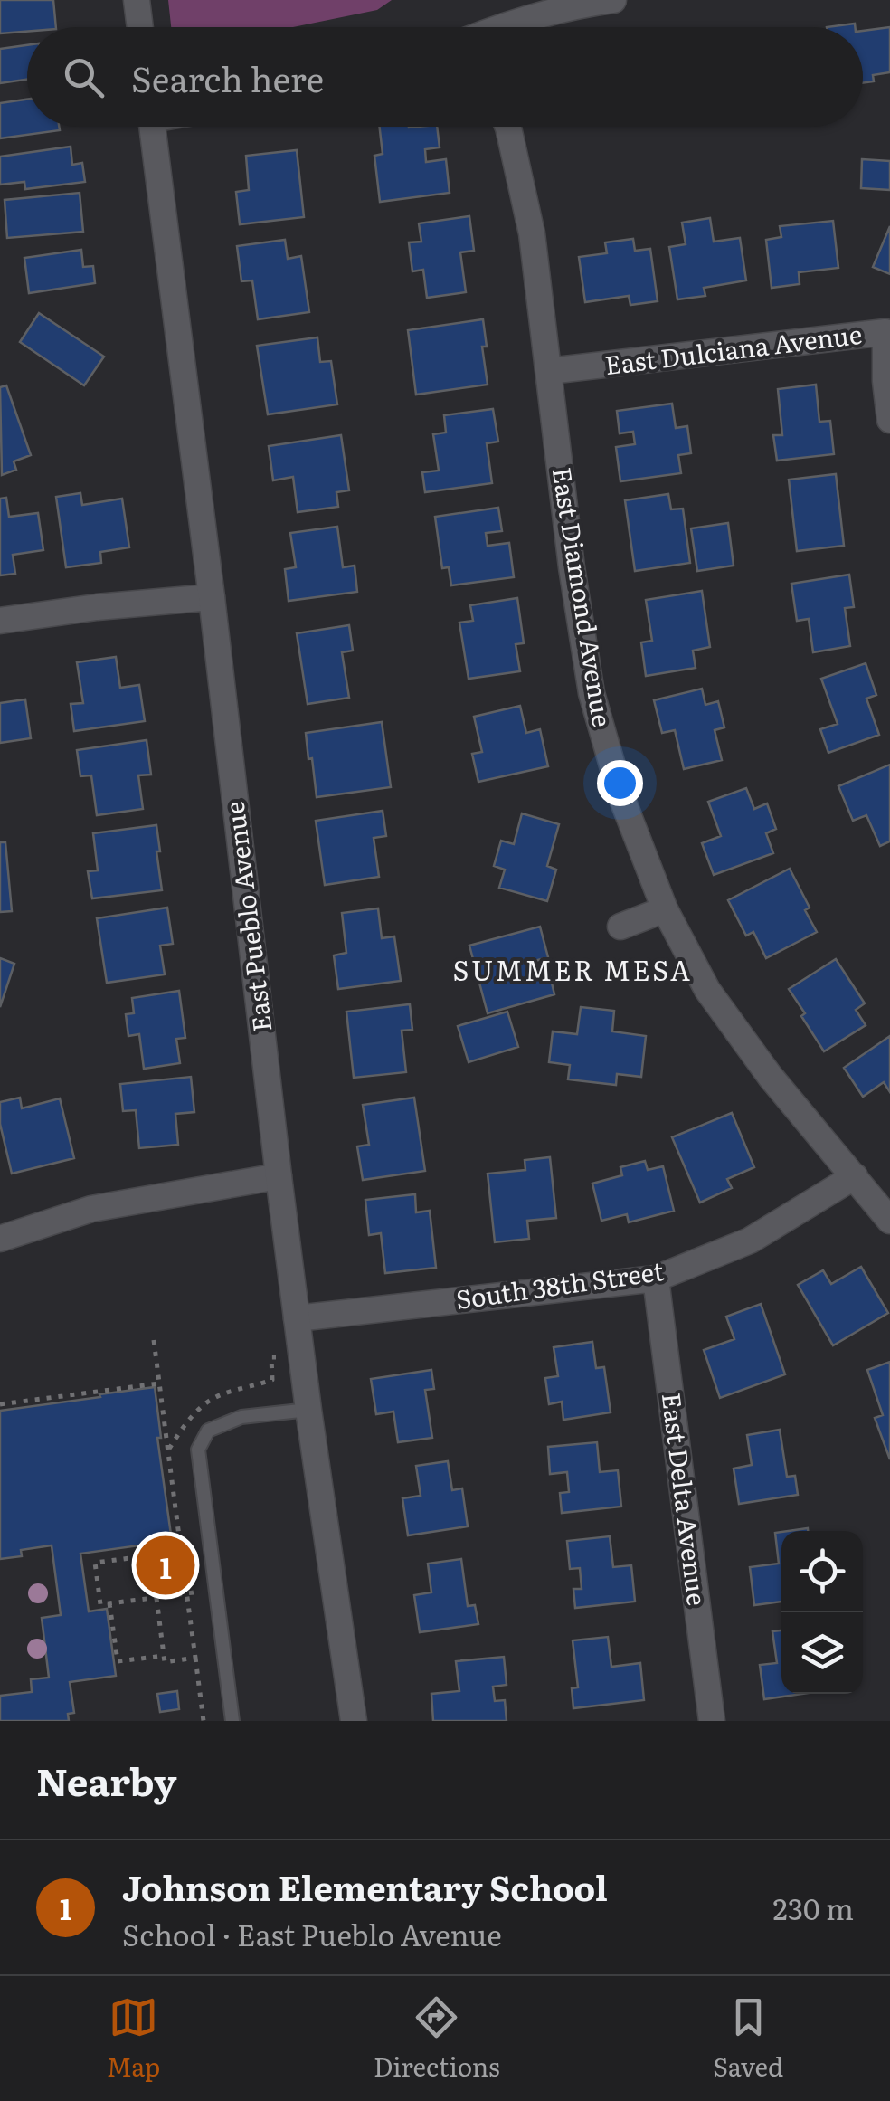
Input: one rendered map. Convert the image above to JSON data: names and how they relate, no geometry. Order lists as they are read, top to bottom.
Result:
{
  "streets": {
    "street": [
      "East Dulciana Avenue",
      "East Diamond Avenue",
      "East Pueblo Avenue",
      "South 38th Street",
      "East Delta Avenue"
    ]
  },
  "crossings": [
    ["East Dulciana Avenue", "East Diamond Avenue"],
    ["East Diamond Avenue", "South 38th Street"],
    ["East Pueblo Avenue", "South 38th Street"],
    ["South 38th Street", "East Delta Avenue"]
  ],
  "districts": ["SUMMER MESA"],
  "page": {
    "search": "Search here",
    "pins": "1",
    "heading": "Nearby",
    "list": [
      {
        "mark": "1",
        "name": "Johnson Elementary School",
        "note": "School · East Pueblo Avenue",
        "value": "230 m"
      }
    ],
    "nav": ["Map", "Directions", "Saved"]
  }
}
